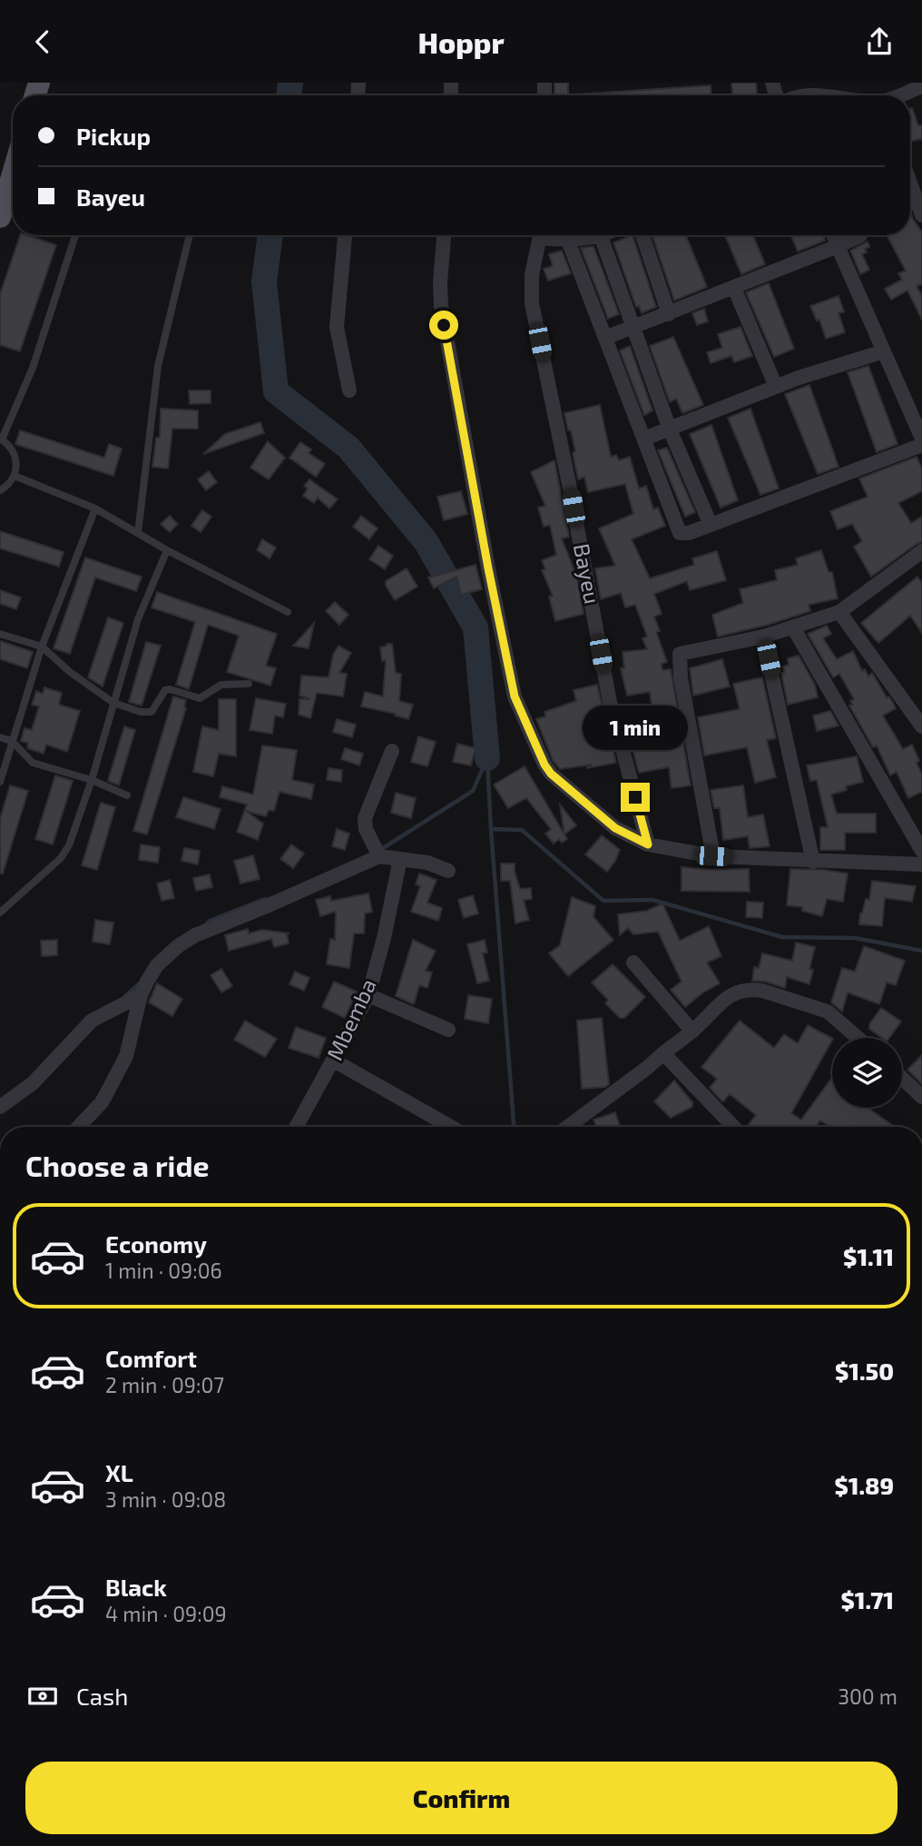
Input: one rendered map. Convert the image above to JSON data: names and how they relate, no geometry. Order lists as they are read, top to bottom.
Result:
{
  "streets": {
    "street": ["Bayeu", "Mbemba"]
  },
  "page": {
    "header": "Hoppr",
    "banner": ["Pickup", "Bayeu"],
    "bubble": "1 min",
    "heading": "Choose a ride",
    "list": [
      {
        "name": "Economy",
        "note": "1 min · 09:06",
        "value": "$1.11"
      },
      {
        "name": "Comfort",
        "note": "2 min · 09:07",
        "value": "$1.50"
      },
      {
        "name": "XL",
        "note": "3 min · 09:08",
        "value": "$1.89"
      },
      {
        "name": "Black",
        "note": "4 min · 09:09",
        "value": "$1.71"
      }
    ],
    "pay": ["Cash", "300 m"],
    "buttons": "Confirm"
  }
}
